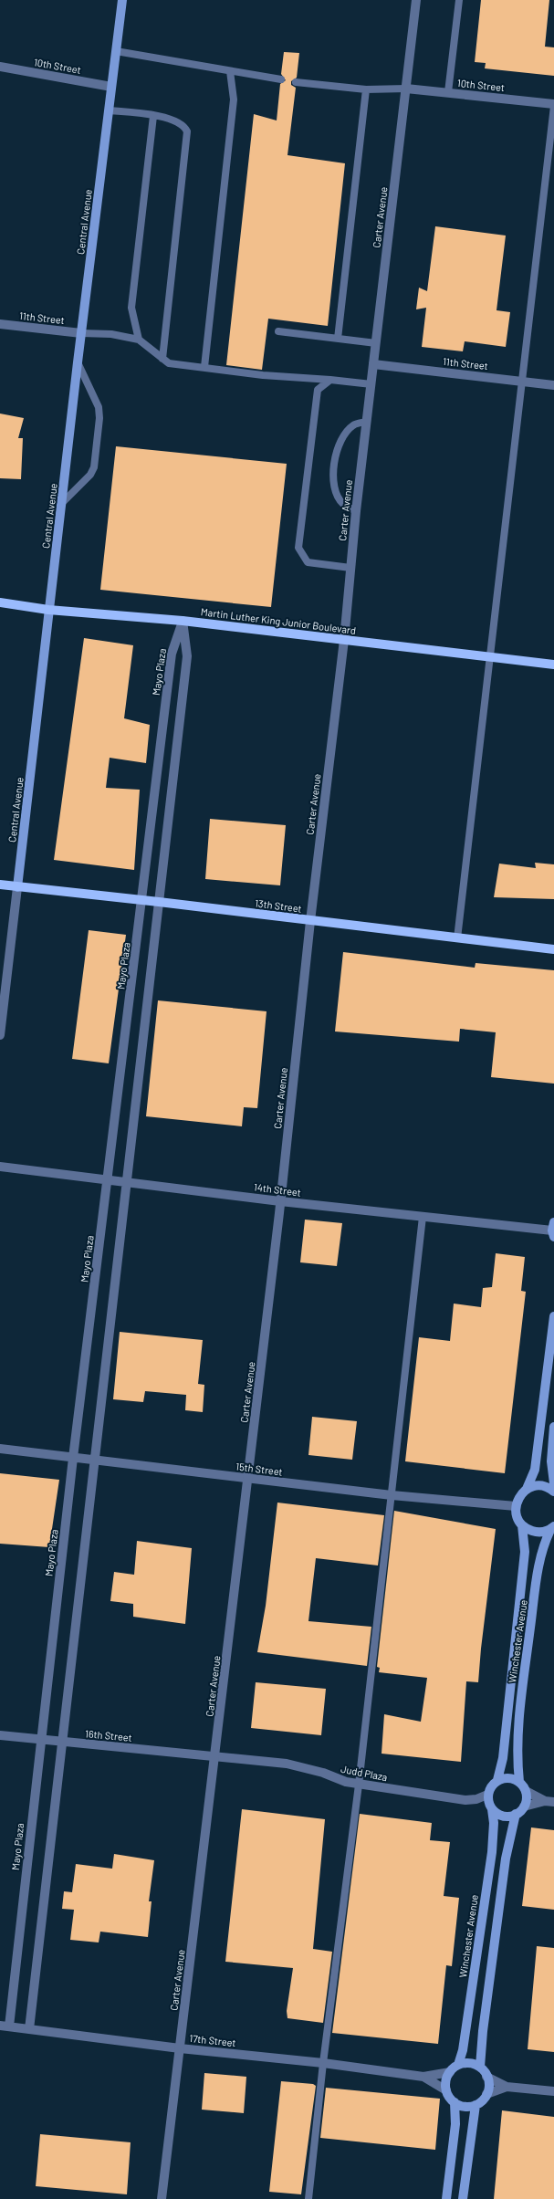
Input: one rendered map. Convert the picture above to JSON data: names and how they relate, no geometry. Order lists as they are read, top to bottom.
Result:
{
  "streets": {
    "main road": [
      "Central Avenue",
      "Martin Luther King Junior Boulevard",
      "13th Street",
      "Winchester Avenue"
    ],
    "street": [
      "10th Street",
      "Carter Avenue",
      "11th Street",
      "Mayo Plaza",
      "14th Street",
      "15th Street",
      "16th Street",
      "Judd Plaza",
      "17th Street"
    ]
  },
  "crossings": [
    ["10th Street", "Carter Avenue"],
    ["10th Street", "Central Avenue"],
    ["Carter Avenue", "11th Street"],
    ["Carter Avenue", "Martin Luther King Junior Boulevard"],
    ["Carter Avenue", "13th Street"],
    ["Carter Avenue", "14th Street"],
    ["Carter Avenue", "15th Street"],
    ["Carter Avenue", "16th Street"],
    ["Carter Avenue", "Judd Plaza"],
    ["Carter Avenue", "17th Street"],
    ["Central Avenue", "11th Street"],
    ["Central Avenue", "Martin Luther King Junior Boulevard"],
    ["Central Avenue", "13th Street"],
    ["Martin Luther King Junior Boulevard", "Mayo Plaza"],
    ["Mayo Plaza", "13th Street"],
    ["Mayo Plaza", "14th Street"],
    ["Mayo Plaza", "15th Street"],
    ["Mayo Plaza", "16th Street"],
    ["Mayo Plaza", "17th Street"],
    ["15th Street", "Winchester Avenue"],
    ["Winchester Avenue", "Judd Plaza"],
    ["Winchester Avenue", "17th Street"],
    ["16th Street", "Judd Plaza"]
  ]
}
